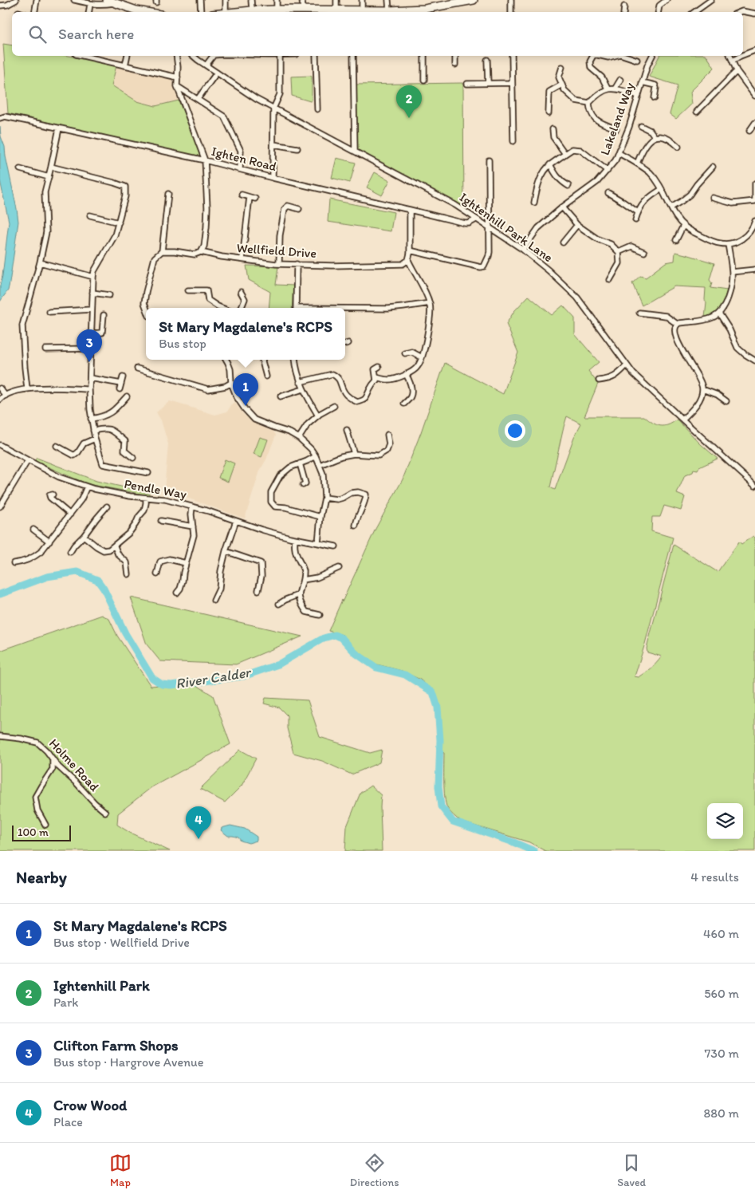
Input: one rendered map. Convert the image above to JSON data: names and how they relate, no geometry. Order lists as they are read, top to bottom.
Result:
{
  "streets": {
    "street": [
      "Lakeland Way",
      "Ighten Road",
      "Ightenhill Park Lane",
      "Wellfield Drive",
      "Pendle Way",
      "Holme Road"
    ]
  },
  "crossings": [
    ["Lakeland Way", "Ightenhill Park Lane"],
    ["Ighten Road", "Ightenhill Park Lane"]
  ],
  "water": ["River Calder"],
  "scale_bar": "100 m",
  "page": {
    "search": "Search here",
    "pins": [
      "2",
      "3",
      "1",
      "4"
    ],
    "popup": ["St Mary Magdalene's RCPS", "Bus stop"],
    "scale": "100 m",
    "heading": ["Nearby", "4 results"],
    "list": [
      {
        "mark": "1",
        "name": "St Mary Magdalene's RCPS",
        "note": "Bus stop · Wellfield Drive",
        "value": "460 m"
      },
      {
        "mark": "2",
        "name": "Ightenhill Park",
        "note": "Park",
        "value": "560 m"
      },
      {
        "mark": "3",
        "name": "Clifton Farm Shops",
        "note": "Bus stop · Hargrove Avenue",
        "value": "730 m"
      },
      {
        "mark": "4",
        "name": "Crow Wood",
        "note": "Place",
        "value": "880 m"
      }
    ],
    "nav": ["Map", "Directions", "Saved"]
  }
}
